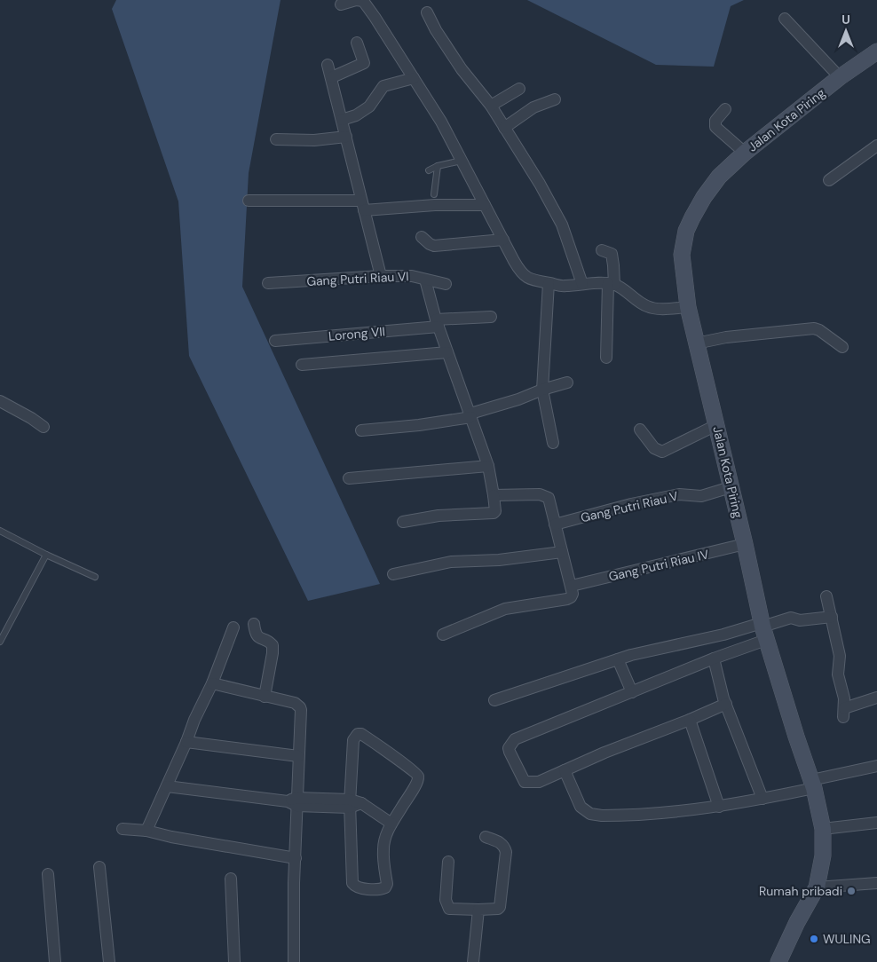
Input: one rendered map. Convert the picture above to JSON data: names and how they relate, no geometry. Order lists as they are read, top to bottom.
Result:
{
  "streets": {
    "street": [
      "Jalan Kota Piring",
      "Gang Putri Riau VI",
      "Lorong VII",
      "Gang Putri Riau V",
      "Gang Putri Riau IV"
    ]
  },
  "crossings": [
    ["Jalan Kota Piring", "Gang Putri Riau V"],
    ["Jalan Kota Piring", "Gang Putri Riau IV"]
  ],
  "places": ["Rumah pribadi", "WULING"],
  "north": "top"
}
